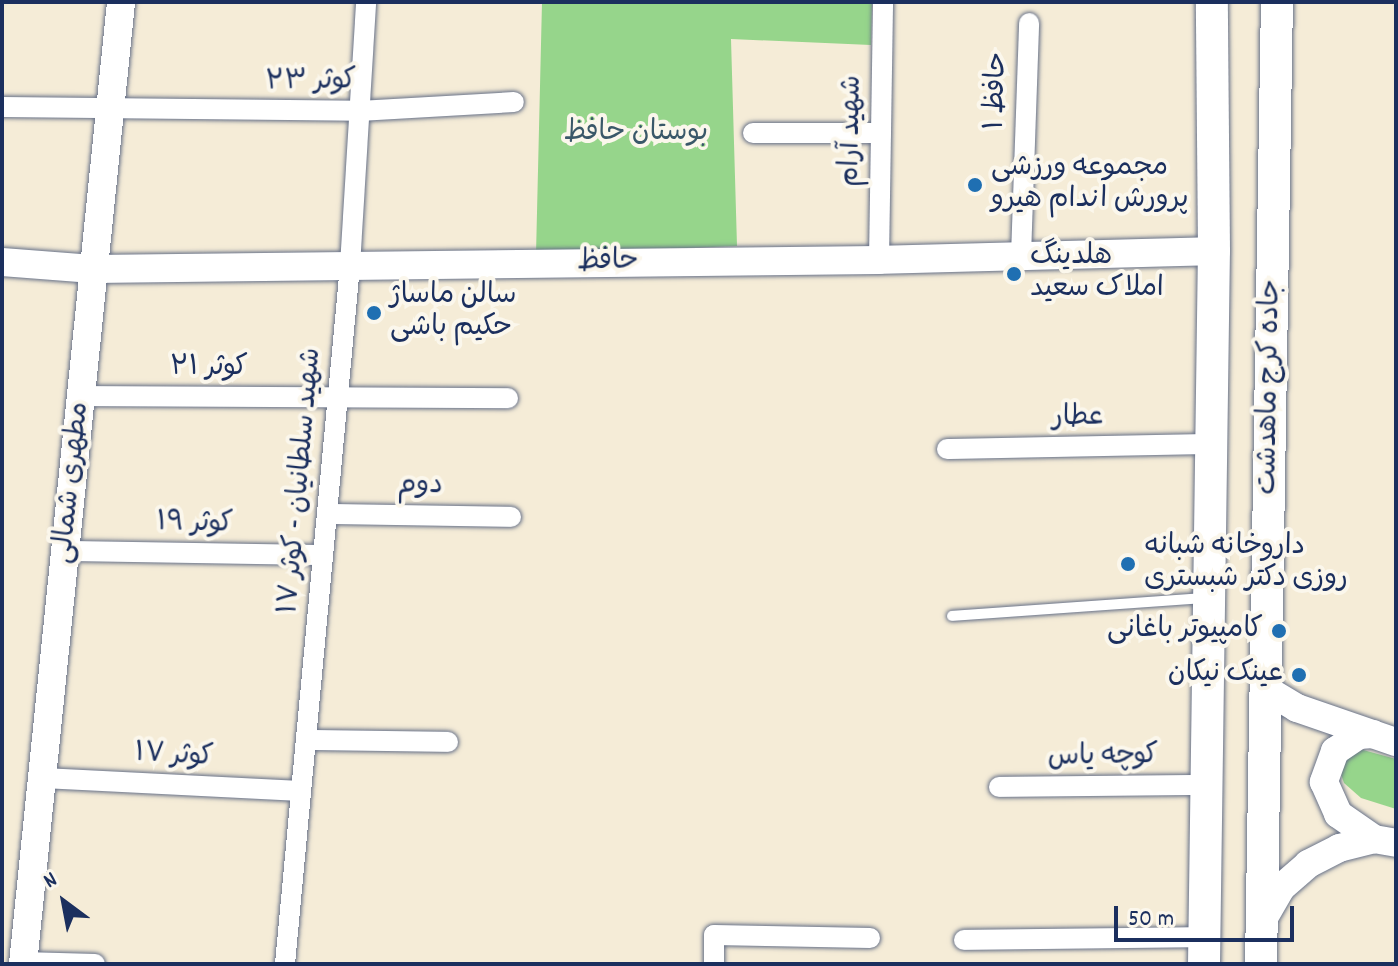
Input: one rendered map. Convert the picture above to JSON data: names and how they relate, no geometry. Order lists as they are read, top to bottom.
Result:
{
  "streets": {
    "main road": ["جاده کرج ماهدشت"],
    "street": [
      "کوثر ۲۳",
      "حافظ ۱",
      "شهید آرام",
      "حافظ",
      "کوثر ۲۱",
      "عطار",
      "شهید سلطانیان - کوثر ۱۷",
      "مطهری شمالی",
      "دوم",
      "کوثر ۱۹",
      "کوثر ۱۷",
      "کوچه یاس"
    ]
  },
  "crossings": [
    ["کوثر ۲۳", "شهید سلطانیان - کوثر ۱۷"],
    ["کوثر ۲۳", "مطهری شمالی"],
    ["حافظ ۱", "حافظ"],
    ["شهید آرام", "حافظ"],
    ["حافظ", "شهید سلطانیان - کوثر ۱۷"],
    ["حافظ", "مطهری شمالی"],
    ["کوثر ۲۱", "شهید سلطانیان - کوثر ۱۷"],
    ["کوثر ۲۱", "مطهری شمالی"],
    ["شهید سلطانیان - کوثر ۱۷", "دوم"],
    ["شهید سلطانیان - کوثر ۱۷", "کوثر ۱۹"],
    ["شهید سلطانیان - کوثر ۱۷", "کوثر ۱۷"],
    ["مطهری شمالی", "کوثر ۱۹"],
    ["مطهری شمالی", "کوثر ۱۷"]
  ],
  "parks": ["بوستان حافظ"],
  "places": [
    "مجموعه ورزشی پرورش اندام هیرو",
    "هلدینگ املاک سعید",
    "سالن ماساژ حکیم باشی",
    "داروخانه شبانه روزی دکتر شبستری",
    "کامپیوتر باغانی",
    "عینک نیکان"
  ],
  "scale_bar": "50 m",
  "north": "top left"
}
